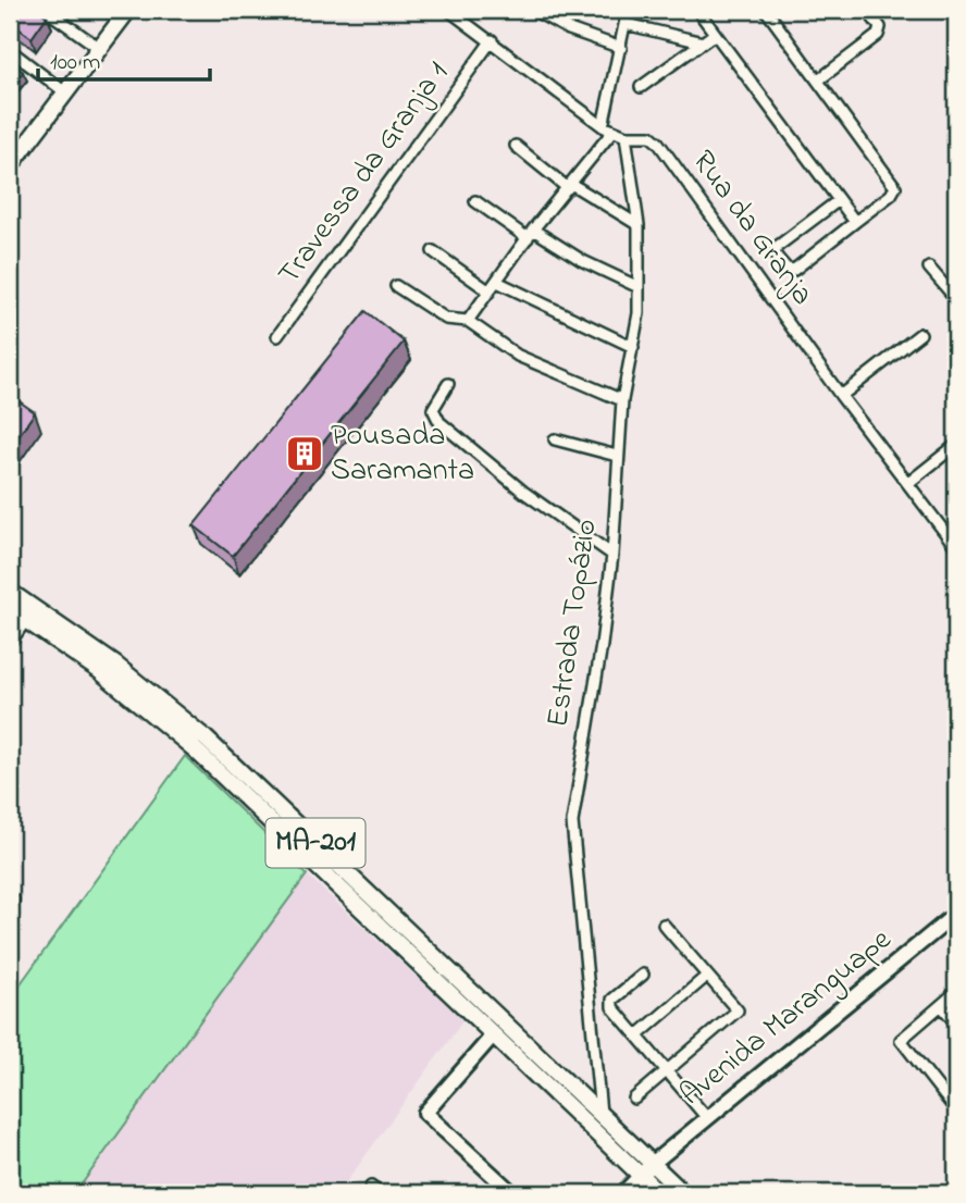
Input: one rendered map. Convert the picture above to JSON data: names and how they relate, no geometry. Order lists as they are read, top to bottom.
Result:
{
  "streets": {
    "main road": ["MA-201"],
    "street": [
      "Travessa da Granja 1",
      "Rua da Granja",
      "Estrada Topázio",
      "Avenida Maranguape"
    ]
  },
  "crossings": [
    ["Travessa da Granja 1", "Rua da Granja"],
    ["Rua da Granja", "Estrada Topázio"],
    ["Estrada Topázio", "MA-201"],
    ["MA-201", "Avenida Maranguape"]
  ],
  "places": {
    "building": ["Pousada Saramanta"]
  },
  "scale_bar": "100 m"
}
